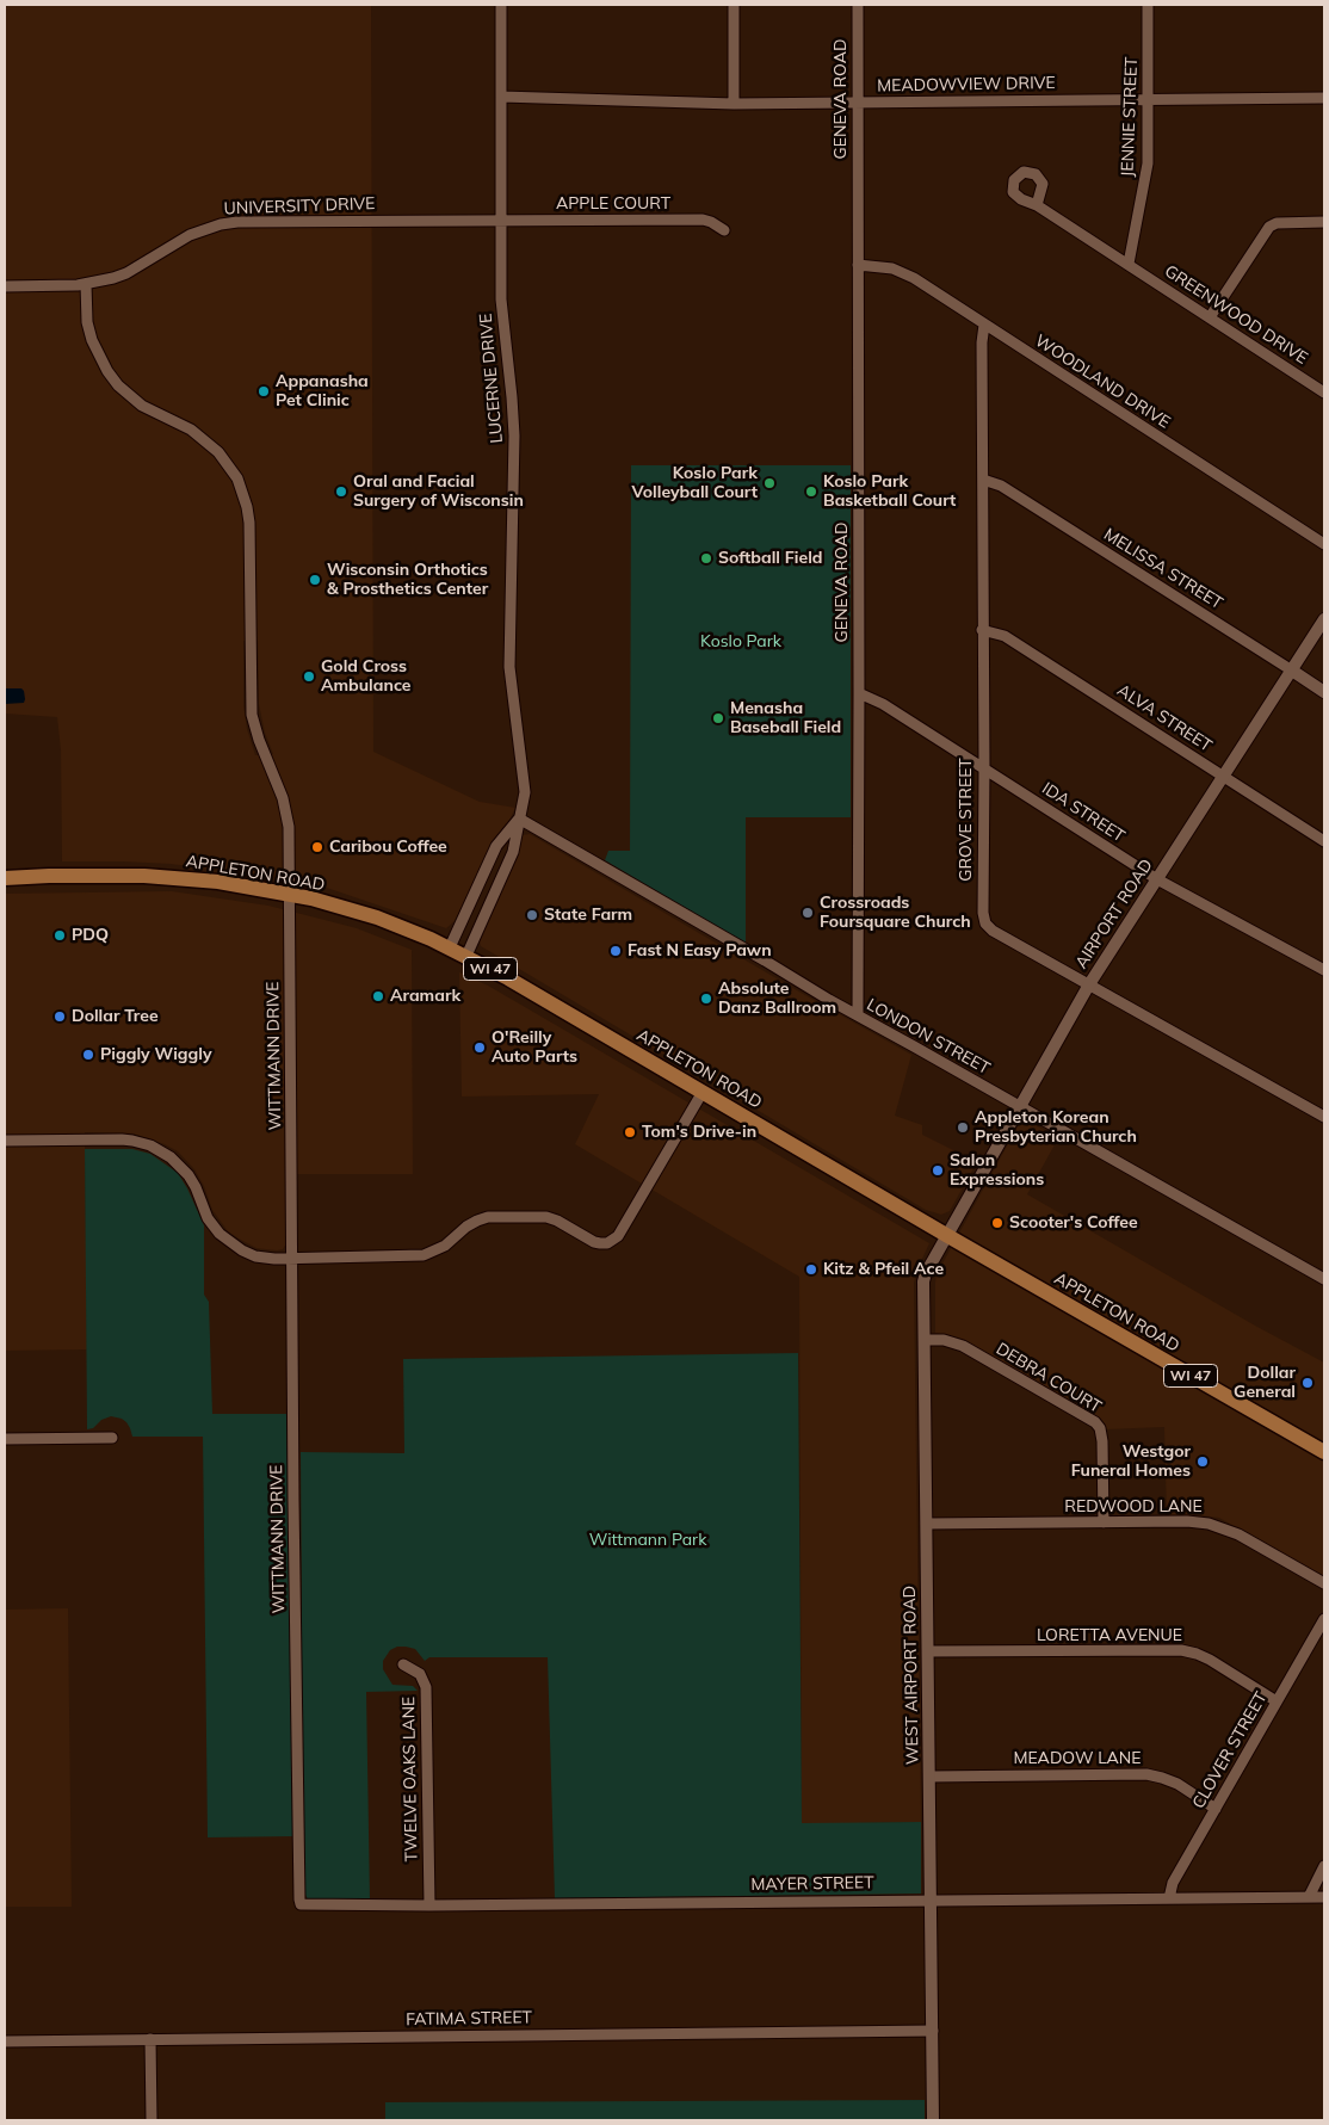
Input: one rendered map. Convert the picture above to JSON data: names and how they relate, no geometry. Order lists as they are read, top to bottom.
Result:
{
  "streets": {
    "main road": ["APPLETON ROAD", "WI 47"],
    "street": [
      "MEADOWVIEW DRIVE",
      "GENEVA ROAD",
      "JENNIE STREET",
      "APPLE COURT",
      "UNIVERSITY DRIVE",
      "GREENWOOD DRIVE",
      "LUCERNE DRIVE",
      "WOODLAND DRIVE",
      "MELISSA STREET",
      "ALVA STREET",
      "IDA STREET",
      "GROVE STREET",
      "AIRPORT ROAD",
      "LONDON STREET",
      "WITTMANN DRIVE",
      "DEBRA COURT",
      "REDWOOD LANE",
      "LORETTA AVENUE",
      "WEST AIRPORT ROAD",
      "CLOVER STREET",
      "MEADOW LANE",
      "TWELVE OAKS LANE",
      "MAYER STREET",
      "FATIMA STREET"
    ]
  },
  "crossings": [
    ["MEADOWVIEW DRIVE", "GENEVA ROAD"],
    ["MEADOWVIEW DRIVE", "JENNIE STREET"],
    ["MEADOWVIEW DRIVE", "LUCERNE DRIVE"],
    ["GENEVA ROAD", "WOODLAND DRIVE"],
    ["GENEVA ROAD", "IDA STREET"],
    ["GENEVA ROAD", "LONDON STREET"],
    ["JENNIE STREET", "GREENWOOD DRIVE"],
    ["APPLE COURT", "UNIVERSITY DRIVE"],
    ["APPLE COURT", "LUCERNE DRIVE"],
    ["UNIVERSITY DRIVE", "LUCERNE DRIVE"],
    ["UNIVERSITY DRIVE", "WITTMANN DRIVE"],
    ["LUCERNE DRIVE", "APPLETON ROAD"],
    ["LUCERNE DRIVE", "LONDON STREET"],
    ["WOODLAND DRIVE", "GROVE STREET"],
    ["MELISSA STREET", "GROVE STREET"],
    ["MELISSA STREET", "AIRPORT ROAD"],
    ["ALVA STREET", "GROVE STREET"],
    ["ALVA STREET", "AIRPORT ROAD"],
    ["IDA STREET", "GROVE STREET"],
    ["IDA STREET", "AIRPORT ROAD"],
    ["GROVE STREET", "AIRPORT ROAD"],
    ["APPLETON ROAD", "AIRPORT ROAD"],
    ["APPLETON ROAD", "WITTMANN DRIVE"],
    ["APPLETON ROAD", "WEST AIRPORT ROAD"],
    ["AIRPORT ROAD", "LONDON STREET"],
    ["AIRPORT ROAD", "WEST AIRPORT ROAD"],
    ["WITTMANN DRIVE", "MAYER STREET"],
    ["DEBRA COURT", "REDWOOD LANE"],
    ["DEBRA COURT", "WEST AIRPORT ROAD"],
    ["REDWOOD LANE", "WEST AIRPORT ROAD"],
    ["LORETTA AVENUE", "WEST AIRPORT ROAD"],
    ["LORETTA AVENUE", "CLOVER STREET"],
    ["WEST AIRPORT ROAD", "MEADOW LANE"],
    ["WEST AIRPORT ROAD", "MAYER STREET"],
    ["WEST AIRPORT ROAD", "FATIMA STREET"],
    ["CLOVER STREET", "MEADOW LANE"],
    ["CLOVER STREET", "MAYER STREET"],
    ["TWELVE OAKS LANE", "MAYER STREET"]
  ],
  "parks": ["Koslo Park", "Wittmann Park"],
  "places": [
    "Appanasha Pet Clinic",
    "Koslo Park Volleyball Court",
    "Oral and Facial Surgery of Wisconsin",
    "Koslo Park Basketball Court",
    "Softball Field",
    "Wisconsin Orthotics & Prosthetics Center",
    "Gold Cross Ambulance",
    "Menasha Baseball Field",
    "Caribou Coffee",
    "Crossroads Foursquare Church",
    "State Farm",
    "PDQ",
    "Fast N Easy Pawn",
    "Aramark",
    "Absolute Danz Ballroom",
    "Dollar Tree",
    "O'Reilly Auto Parts",
    "Piggly Wiggly",
    "Appleton Korean Presbyterian Church",
    "Tom's Drive-in",
    "Salon Expressions",
    "Scooter's Coffee",
    "Kitz & Pfeil Ace",
    "Dollar General",
    "Westgor Funeral Homes"
  ]
}
